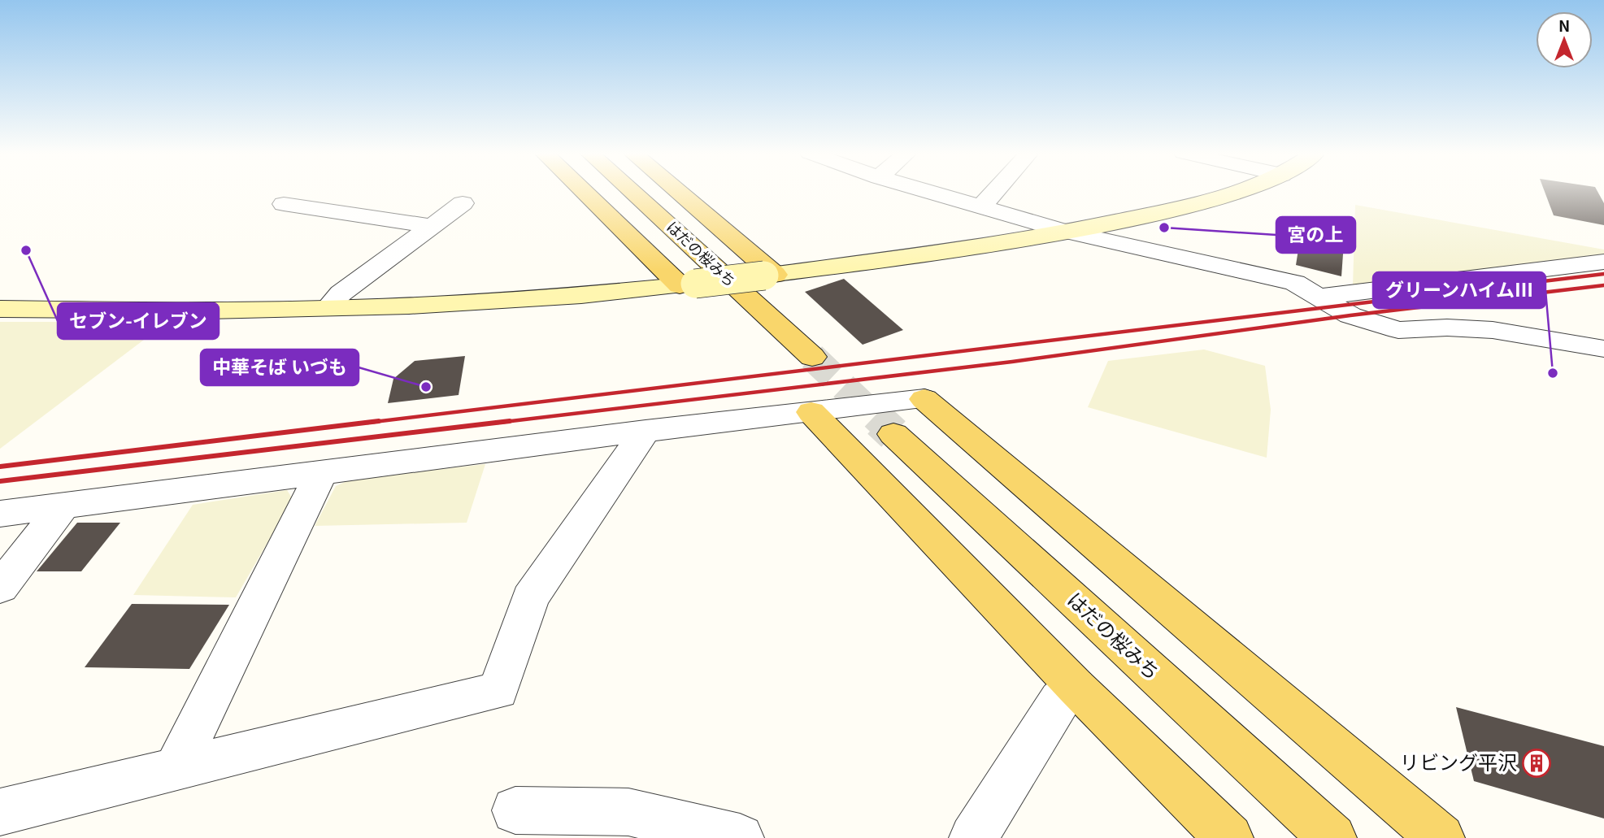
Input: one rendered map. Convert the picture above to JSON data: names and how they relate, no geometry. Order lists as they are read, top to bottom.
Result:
{
  "streets": {
    "main road": ["はだの桜みち"]
  },
  "places": {
    "other": [
      "宮の上",
      "セブン-イレブン",
      "グリーンハイムⅢ",
      "中華そば いづも"
    ],
    "building": ["リビング平沢"]
  },
  "north": "top"
}
